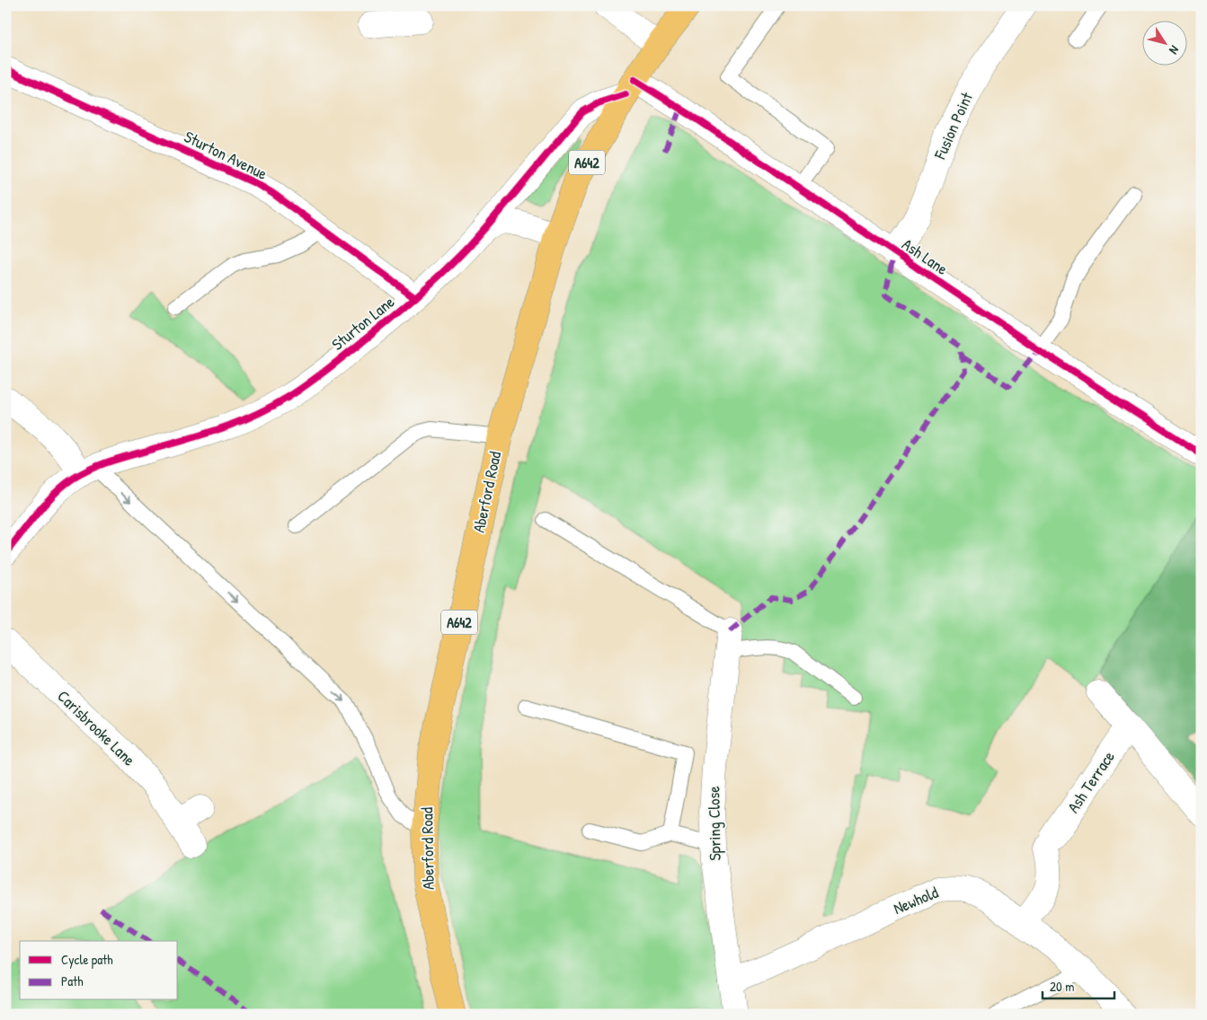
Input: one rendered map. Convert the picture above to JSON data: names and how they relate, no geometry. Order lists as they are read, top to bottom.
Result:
{
  "streets": {
    "main road": ["A642", "Aberford Road"],
    "street": [
      "Fusion Point",
      "Sturton Avenue",
      "Ash Lane",
      "Sturton Lane",
      "Carisbrooke Lane",
      "Ash Terrace",
      "Spring Close",
      "Newhold"
    ]
  },
  "crossings": [
    ["Fusion Point", "Ash Lane"],
    ["Sturton Avenue", "Sturton Lane"],
    ["Ash Lane", "Sturton Lane"],
    ["Ash Lane", "Aberford Road"],
    ["Sturton Lane", "Aberford Road"],
    ["Ash Terrace", "Newhold"],
    ["Spring Close", "Newhold"]
  ],
  "legend": ["Cycle path", "Path"],
  "scale_bar": "20 m",
  "north": "bottom right"
}
